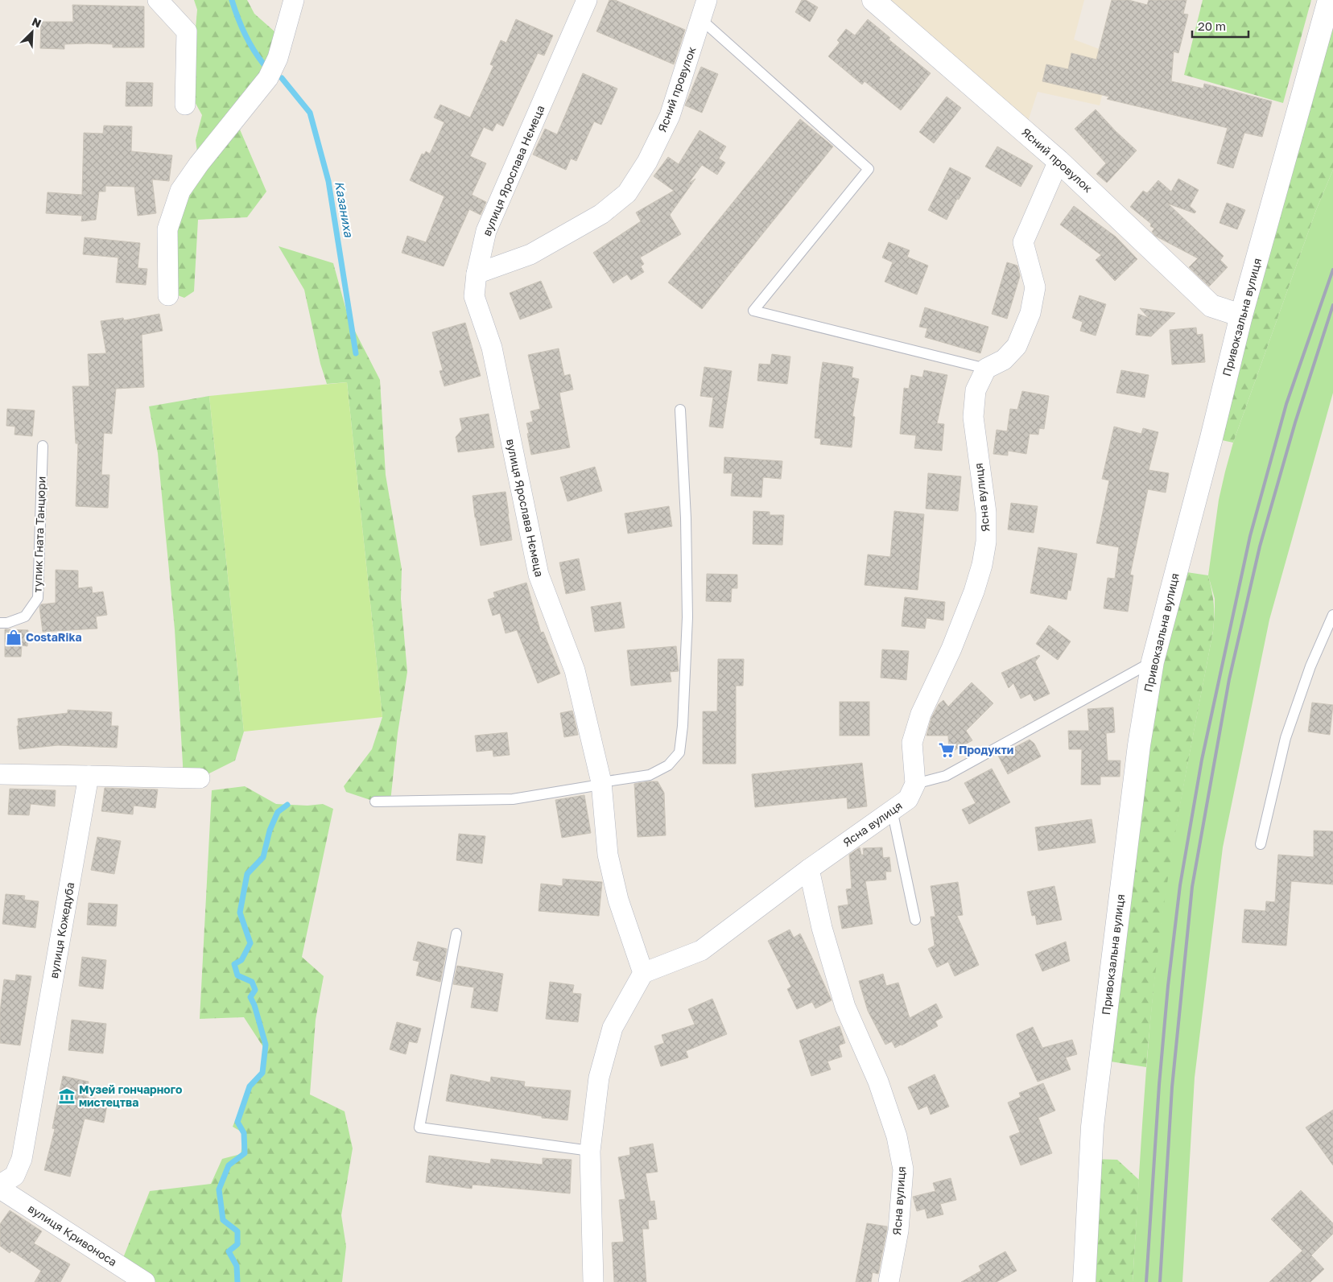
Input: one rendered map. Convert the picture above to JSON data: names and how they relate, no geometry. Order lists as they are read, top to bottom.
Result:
{
  "streets": {
    "street": [
      "Ясний провулок",
      "вулиця Ярослава Нємеца",
      "Привокзальна вулиця",
      "Ясна вулиця",
      "вулиця Кожедуба",
      "вулиця Кривоноса"
    ],
    "lane": ["тупик Гната Танцюри"]
  },
  "crossings": [
    ["Ясний провулок", "вулиця Ярослава Нємеца"],
    ["Ясний провулок", "Привокзальна вулиця"],
    ["вулиця Ярослава Нємеца", "Ясна вулиця"]
  ],
  "water": ["Казаниха"],
  "places": {
    "shop": ["CostaRika"],
    "supermarket": ["Продукти"],
    "museum": ["Музей гончарного мистецтва"]
  },
  "scale_bar": "20 m",
  "north": "top right"
}
